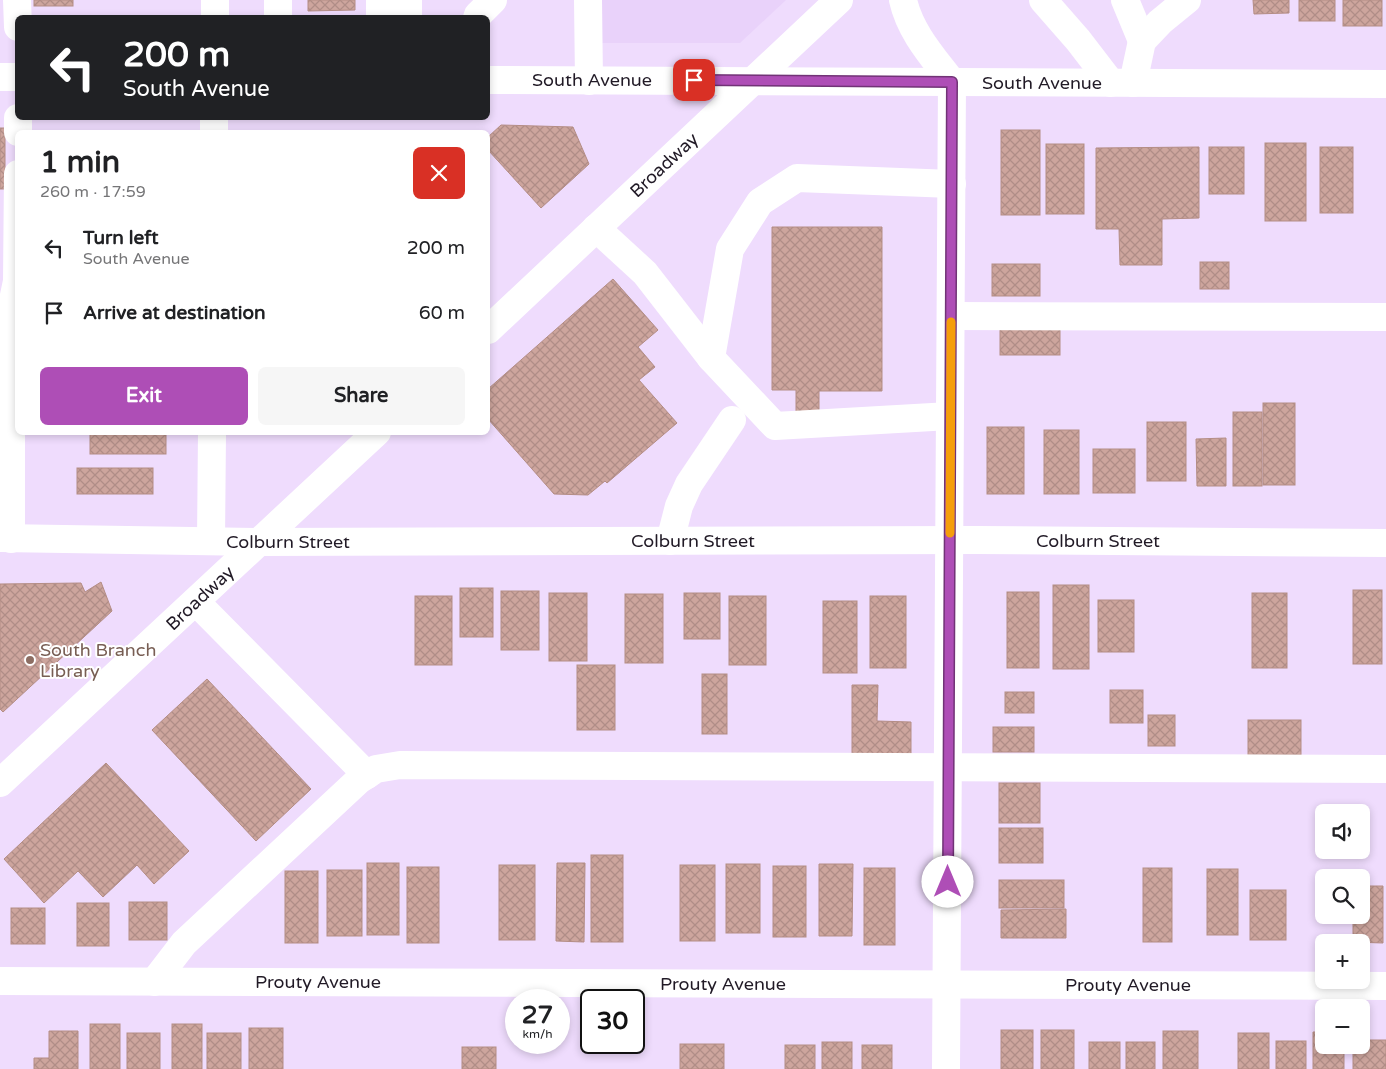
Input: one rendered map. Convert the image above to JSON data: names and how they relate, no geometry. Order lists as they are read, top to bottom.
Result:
{
  "streets": {
    "street": [
      "South Avenue",
      "Broadway",
      "Colburn Street",
      "Prouty Avenue"
    ]
  },
  "crossings": [
    ["South Avenue", "Broadway"],
    ["Broadway", "Colburn Street"]
  ],
  "places": ["South Branch Library"],
  "page": {
    "turn": ["200 m", "South Avenue"],
    "heading": ["1 min", "260 m · 17:59"],
    "list": [
      {
        "name": "Turn left",
        "note": "South Avenue",
        "value": "200 m"
      },
      {
        "name": "Arrive at destination",
        "value": "60 m"
      }
    ],
    "buttons": ["Exit", "Share"],
    "map_buttons": ["+", "−"],
    "speed": "27 km/h",
    "limit": "30"
  }
}
